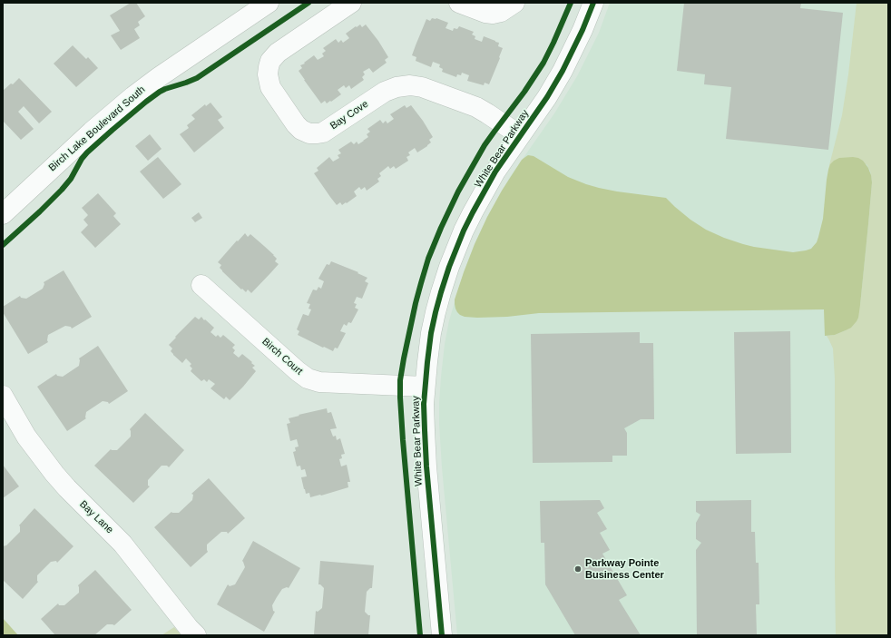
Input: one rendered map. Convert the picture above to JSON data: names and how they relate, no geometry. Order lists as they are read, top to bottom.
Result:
{
  "streets": {
    "street": [
      "Bay Cove",
      "Birch Lake Boulevard South",
      "White Bear Parkway",
      "Birch Court",
      "Bay Lane"
    ]
  },
  "crossings": [
    ["Bay Cove", "White Bear Parkway"],
    ["White Bear Parkway", "Birch Court"]
  ],
  "places": ["Parkway Pointe Business Center"]
}
